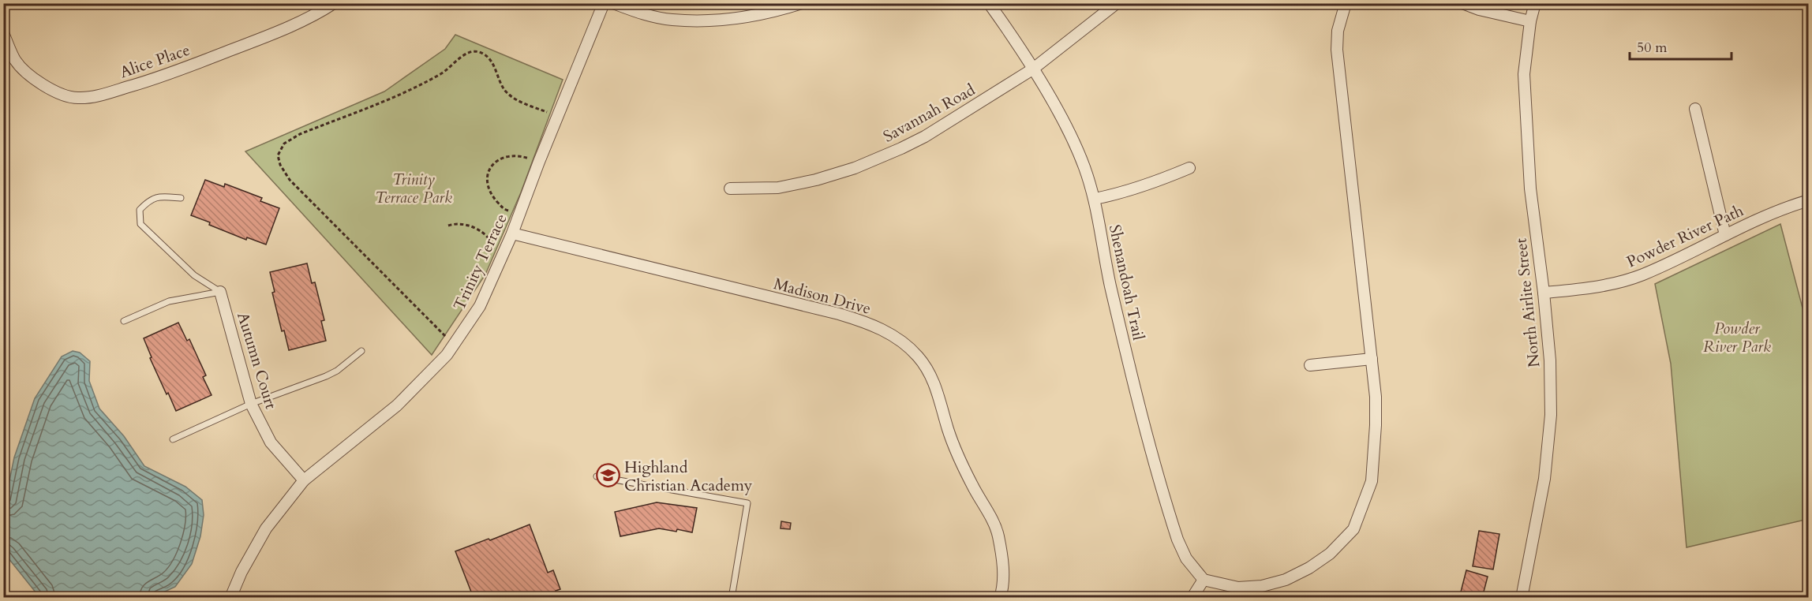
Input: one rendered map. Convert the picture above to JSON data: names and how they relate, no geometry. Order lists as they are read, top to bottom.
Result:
{
  "streets": {
    "street": [
      "Alice Place",
      "Savannah Road",
      "Powder River Path",
      "Trinity Terrace",
      "Shenandoah Trail",
      "Madison Drive",
      "North Airlite Street",
      "Autumn Court"
    ]
  },
  "crossings": [
    ["Savannah Road", "Shenandoah Trail"],
    ["Powder River Path", "North Airlite Street"],
    ["Trinity Terrace", "Madison Drive"],
    ["Trinity Terrace", "Autumn Court"]
  ],
  "parks": ["Trinity Terrace Park", "Powder River Park"],
  "places": {
    "school or university": ["Highland Christian Academy"]
  },
  "scale_bar": "50 m"
}
